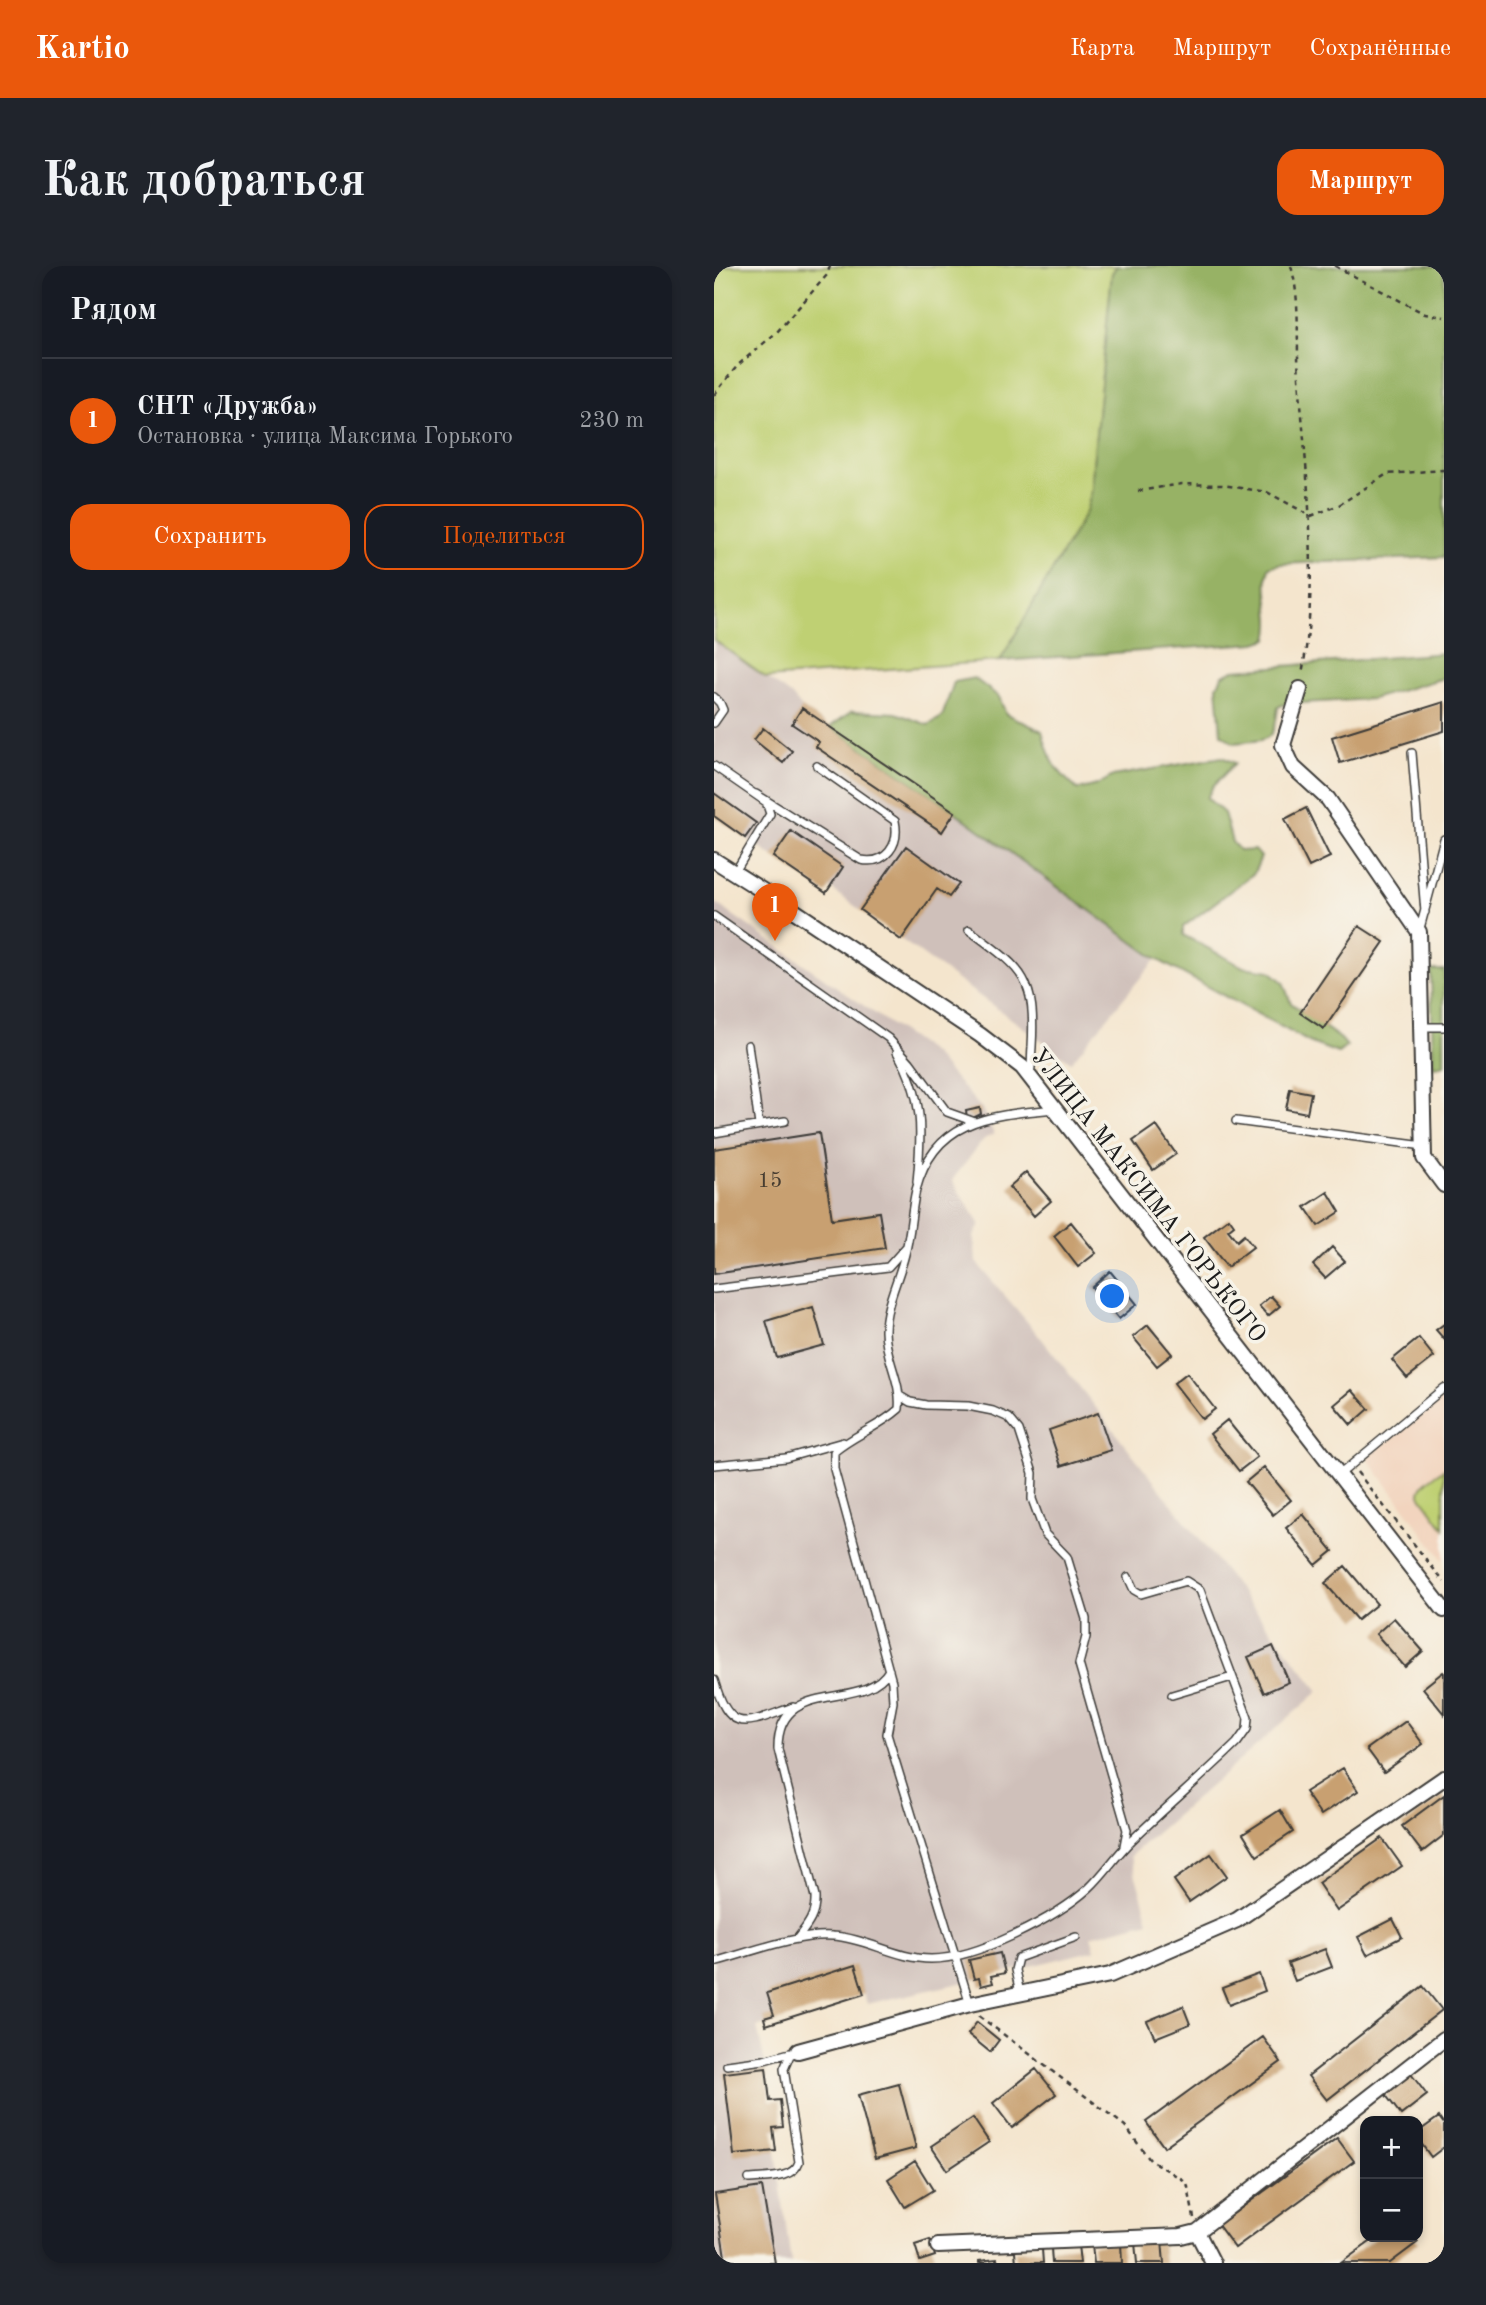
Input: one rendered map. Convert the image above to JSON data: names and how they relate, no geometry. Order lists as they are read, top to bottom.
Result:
{
  "streets": {
    "street": ["УЛИЦА МАКСИМА ГОРЬКОГО"]
  },
  "house_numbers": ["15"],
  "page": {
    "header": "Kartio",
    "nav": ["Карта", "Маршрут", "Сохранённые"],
    "buttons": [
      "Маршрут",
      ["Сохранить", "Поделиться"]
    ],
    "title": "Как добраться",
    "heading": "Рядом",
    "list": [
      {
        "mark": "1",
        "name": "СНТ «Дружба»",
        "note": "Остановка · улица Максима Горького",
        "value": "230 m"
      }
    ],
    "pins": "1",
    "map_buttons": ["+", "−"]
  }
}
